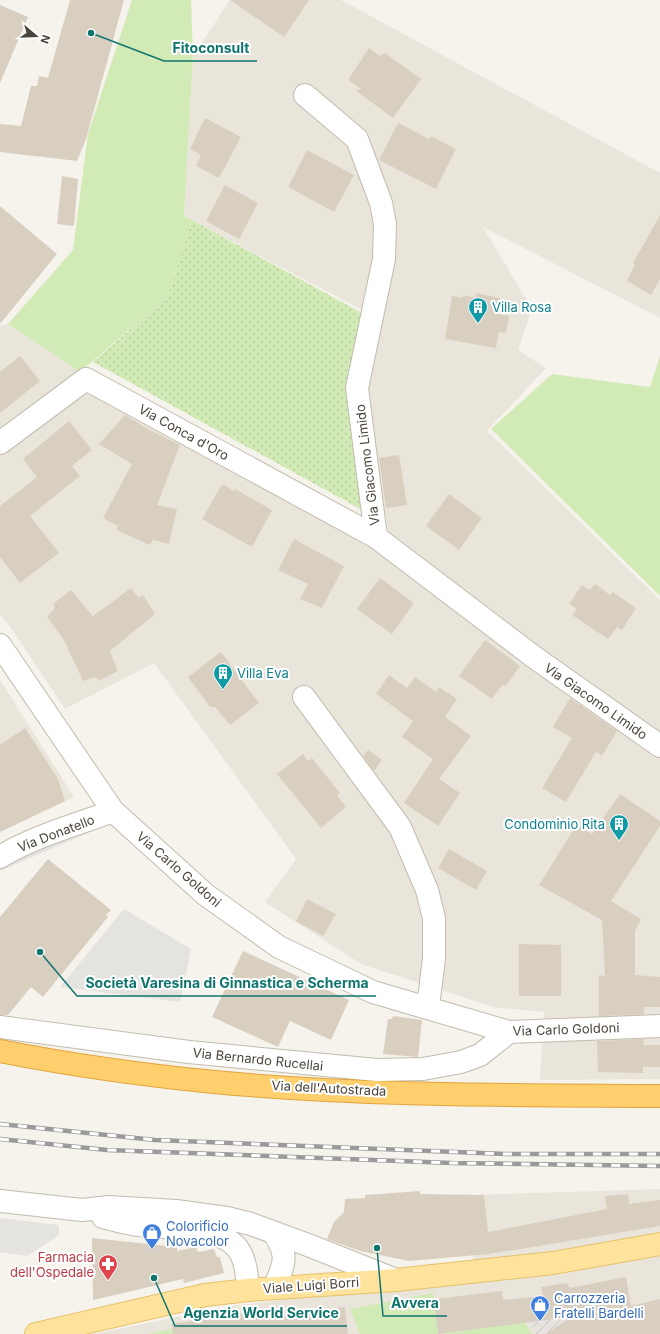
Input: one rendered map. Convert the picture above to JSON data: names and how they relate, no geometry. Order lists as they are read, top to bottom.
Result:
{
  "streets": {
    "highway": ["Via dell'Autostrada"],
    "main road": ["Viale Luigi Borri"],
    "street": [
      "Via Conca d'Oro",
      "Via Giacomo Limido",
      "Via Donatello",
      "Via Carlo Goldoni",
      "Via Bernardo Rucellai"
    ]
  },
  "crossings": [
    ["Via Conca d'Oro", "Via Giacomo Limido"],
    ["Via Donatello", "Via Carlo Goldoni"],
    ["Via Carlo Goldoni", "Via Bernardo Rucellai"]
  ],
  "places": {
    "other": [
      "Fitoconsult",
      "Società Varesina di Ginnastica e Scherma",
      "Avvera",
      "Agenzia World Service"
    ],
    "building": ["Villa Rosa", "Villa Eva", "Condominio Rita"],
    "shop": ["Colorificio Novacolor", "Carrozzeria Fratelli Bardelli"],
    "pharmacy": ["Farmacia dell'Ospedale"]
  },
  "north": "right"
}
